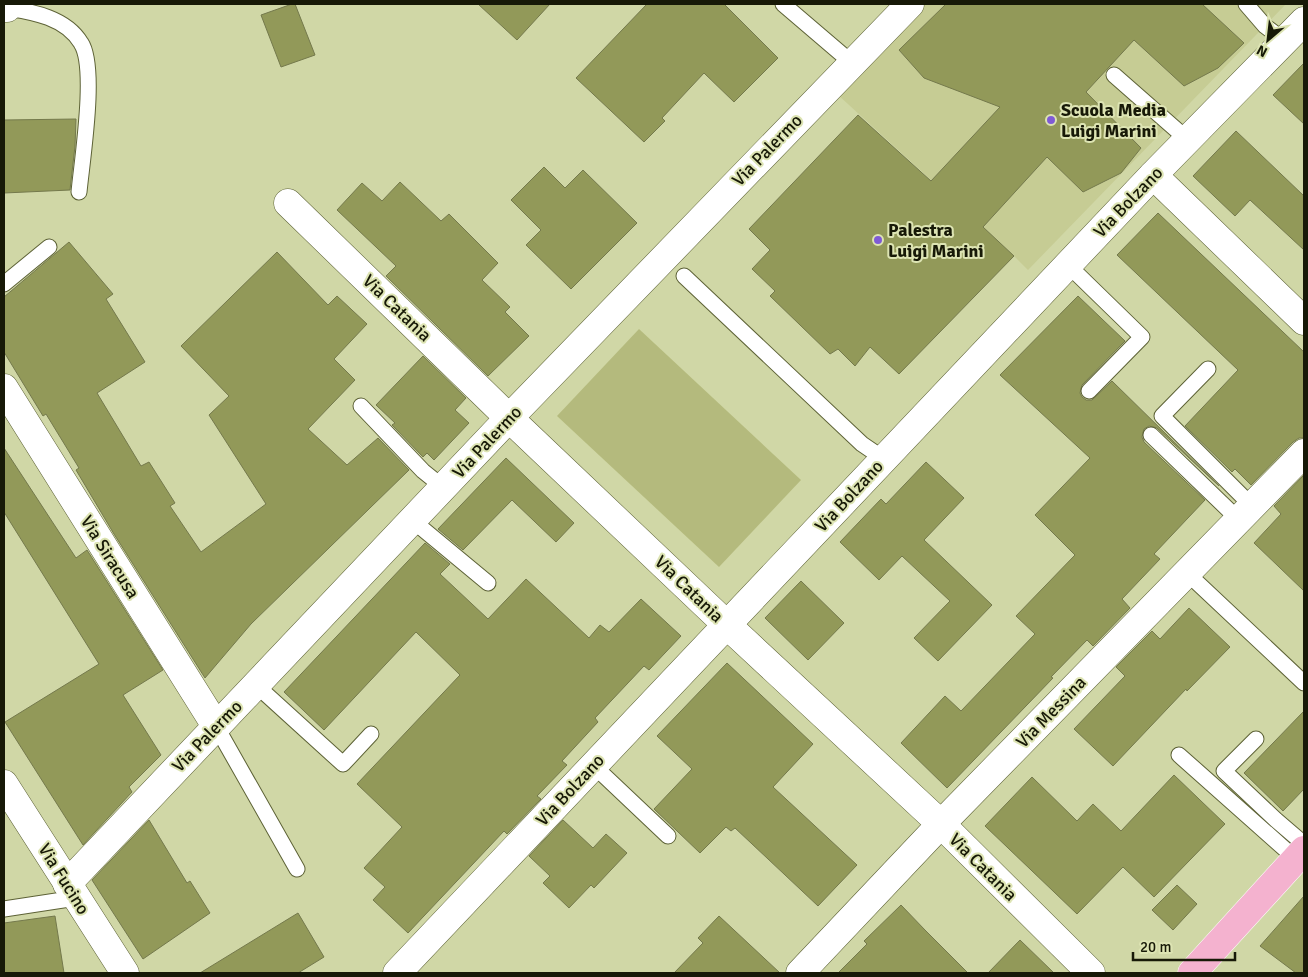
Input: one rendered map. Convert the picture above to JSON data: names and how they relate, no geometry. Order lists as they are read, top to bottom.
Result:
{
  "streets": {
    "street": [
      "Via Palermo",
      "Via Bolzano",
      "Via Catania",
      "Via Siracusa",
      "Via Messina",
      "Via Fucino"
    ]
  },
  "crossings": [
    ["Via Palermo", "Via Catania"],
    ["Via Palermo", "Via Siracusa"],
    ["Via Palermo", "Via Fucino"],
    ["Via Bolzano", "Via Catania"],
    ["Via Catania", "Via Messina"]
  ],
  "places": ["Scuola Media Luigi Marini", "Palestra Luigi Marini"],
  "scale_bar": "20 m",
  "north": "bottom left"
}
